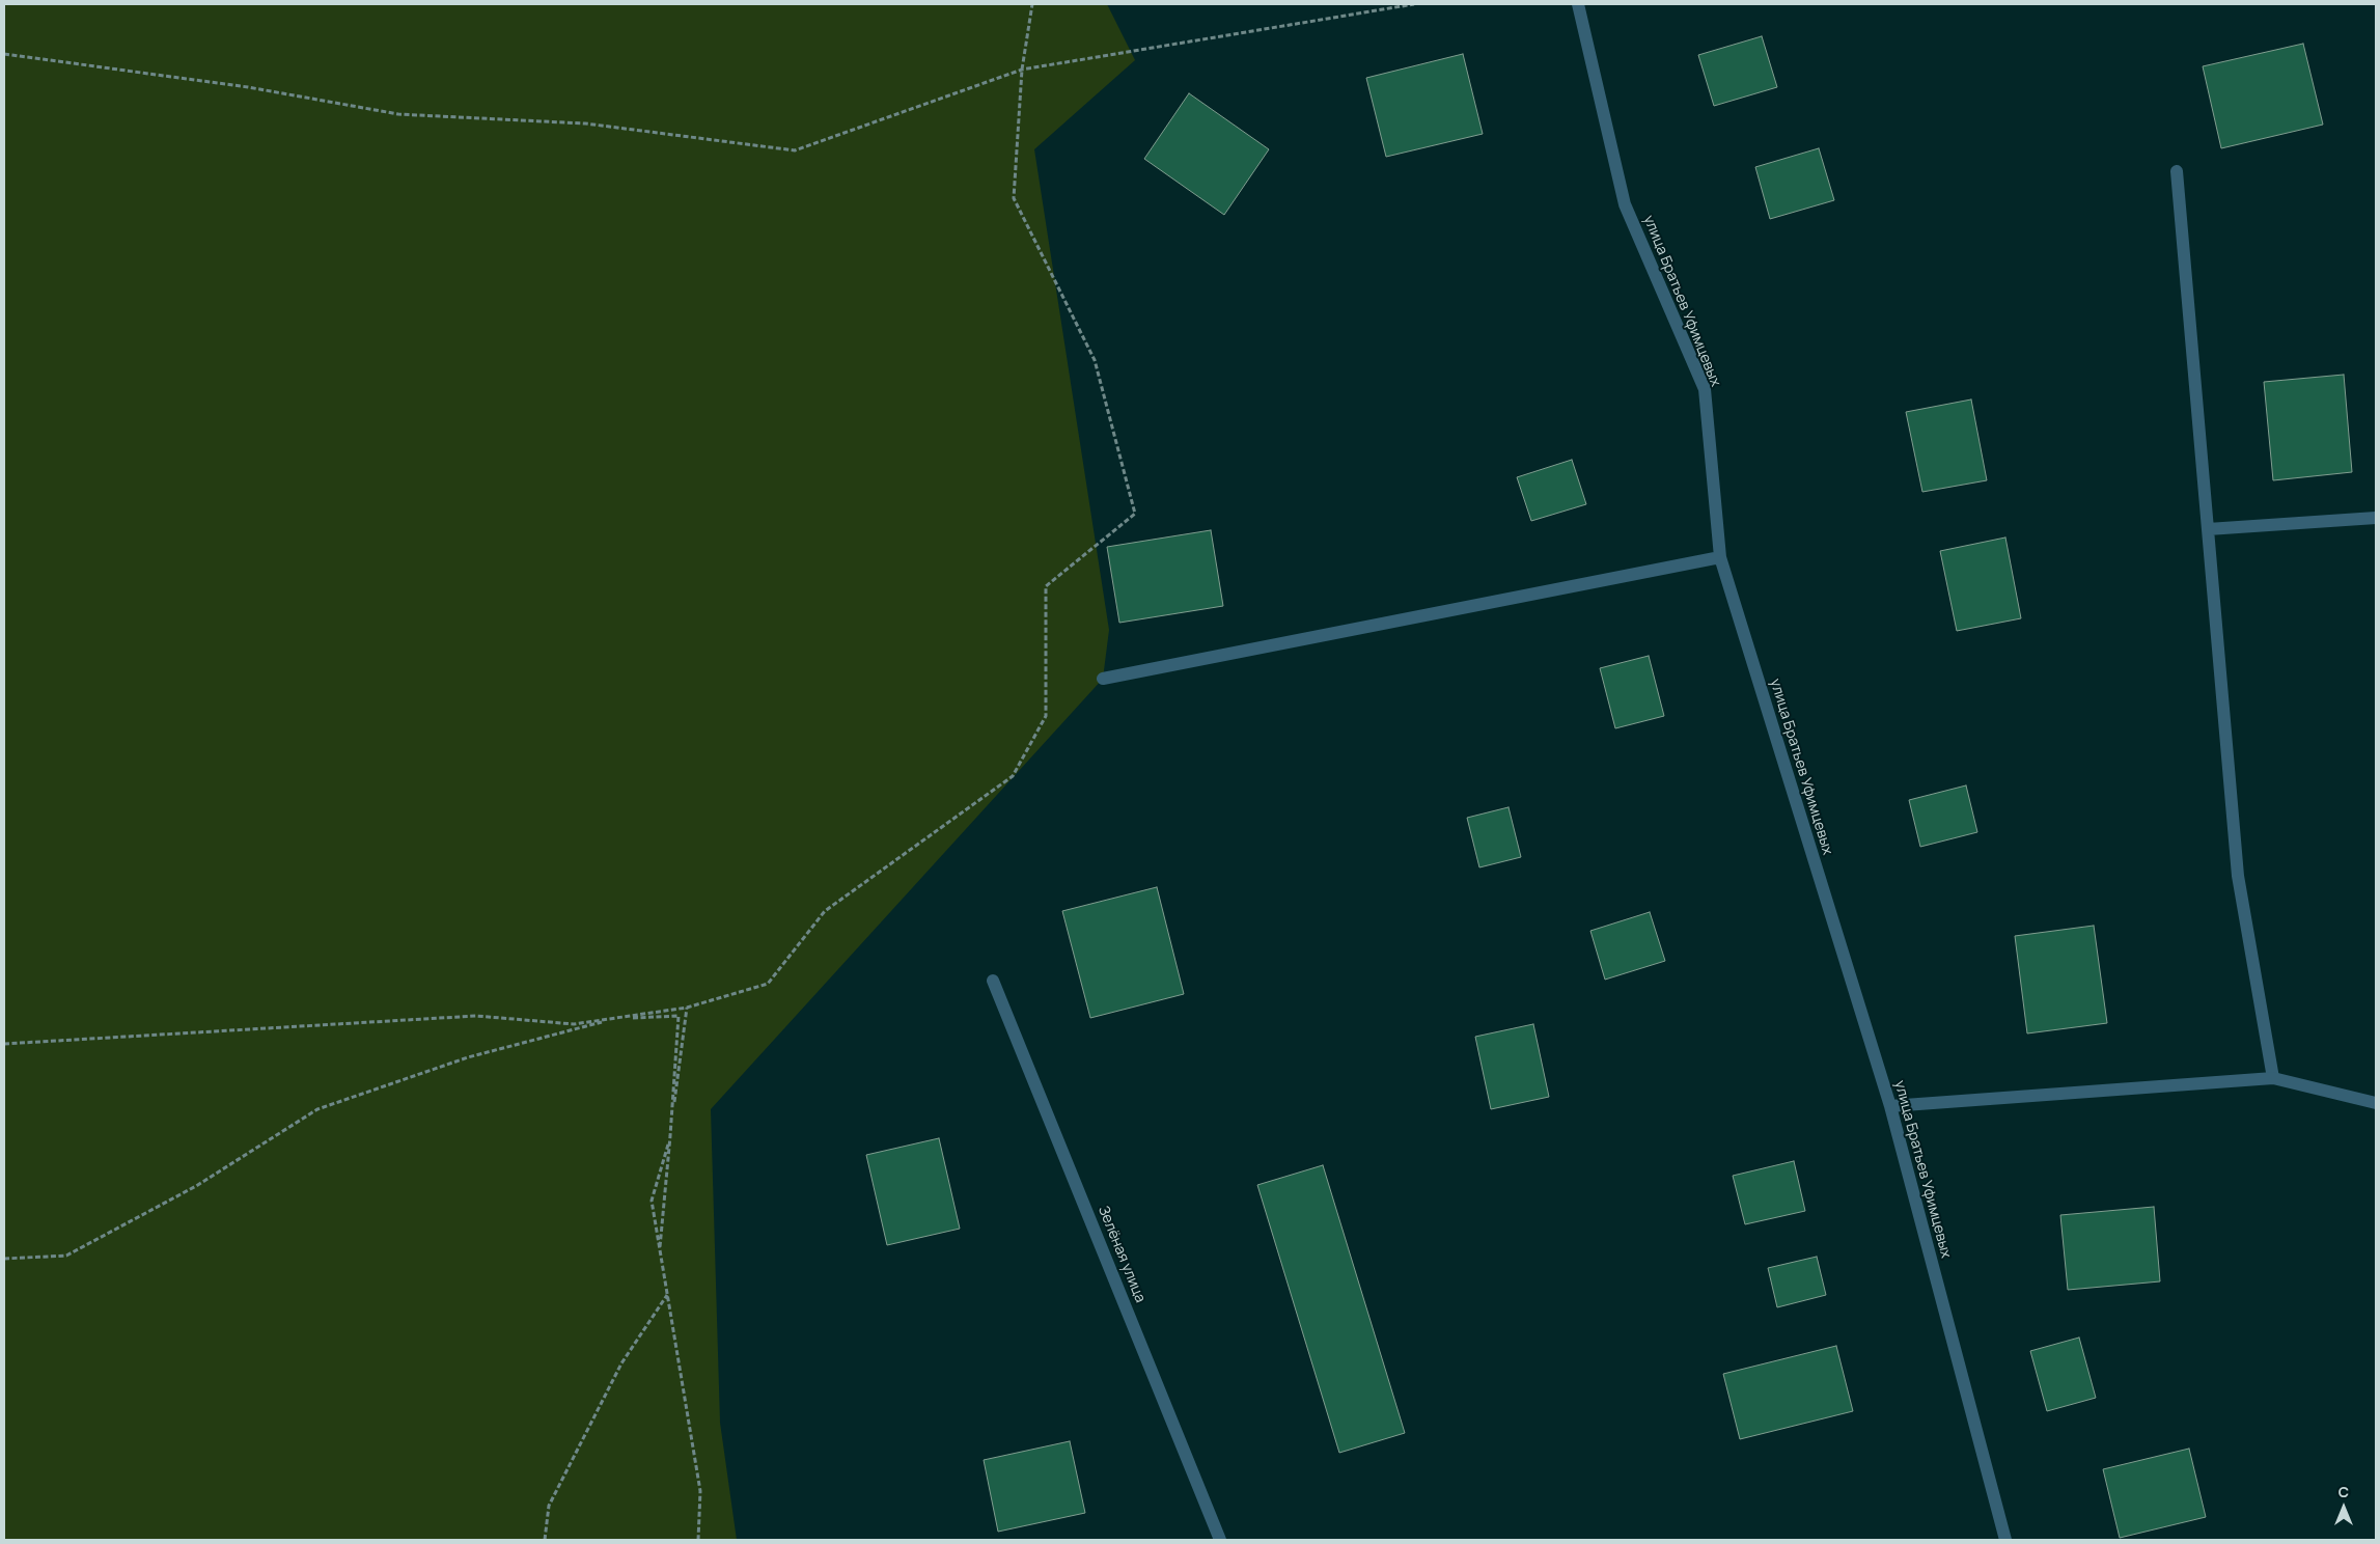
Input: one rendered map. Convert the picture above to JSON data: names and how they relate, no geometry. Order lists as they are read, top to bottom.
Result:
{
  "streets": {
    "street": ["улица Братьев Уфимцевых", "Зелёная улица"]
  },
  "north": "top"
}
